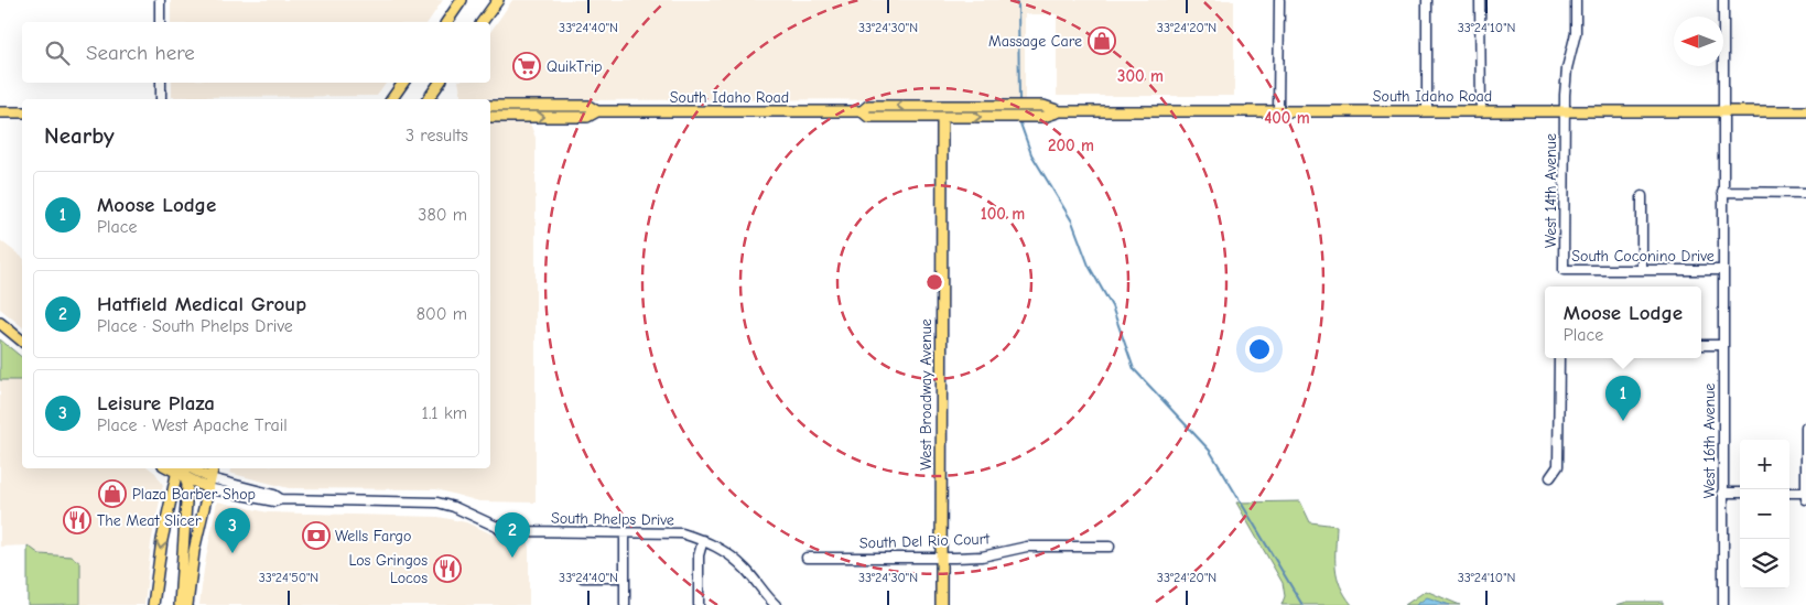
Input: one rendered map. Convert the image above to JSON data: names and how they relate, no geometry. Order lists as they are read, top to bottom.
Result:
{
  "streets": {
    "main road": ["South Idaho Road", "West Broadway Avenue"],
    "street": [
      "West 14th Avenue",
      "South Coconino Drive",
      "West 16th Avenue",
      "South Phelps Drive",
      "South Del Rio Court"
    ]
  },
  "crossings": [
    ["South Idaho Road", "West 14th Avenue"],
    ["South Idaho Road", "West Broadway Avenue"],
    ["South Idaho Road", "West 16th Avenue"],
    ["West 14th Avenue", "South Coconino Drive"],
    ["South Coconino Drive", "West 16th Avenue"],
    ["West Broadway Avenue", "South Del Rio Court"]
  ],
  "places": {
    "shop": ["Massage Care", "Plaza Barber Shop"],
    "supermarket": ["QuikTrip"],
    "restaurant": ["The Meat Slicer", "Los Gringos Locos"],
    "bank": ["Wells Fargo"]
  },
  "north": "left",
  "page": {
    "search": "Search here",
    "heading": ["Nearby", "3 results"],
    "list": [
      {
        "mark": "1",
        "name": "Moose Lodge",
        "note": "Place",
        "value": "380 m"
      },
      {
        "mark": "2",
        "name": "Hatfield Medical Group",
        "note": "Place · South Phelps Drive",
        "value": "800 m"
      },
      {
        "mark": "3",
        "name": "Leisure Plaza",
        "note": "Place · West Apache Trail",
        "value": "1.1 km"
      }
    ],
    "popup": ["Moose Lodge", "Place"],
    "pins": ["1", "3", "2"],
    "map_buttons": ["+", "−"]
  },
  "coordinates": [
    "33°24'40\"N",
    "33°24'30\"N",
    "33°24'20\"N",
    "33°24'10\"N",
    "33°24'50\"N"
  ],
  "rings": [
    "300 m",
    "400 m",
    "200 m",
    "100 m"
  ]
}
